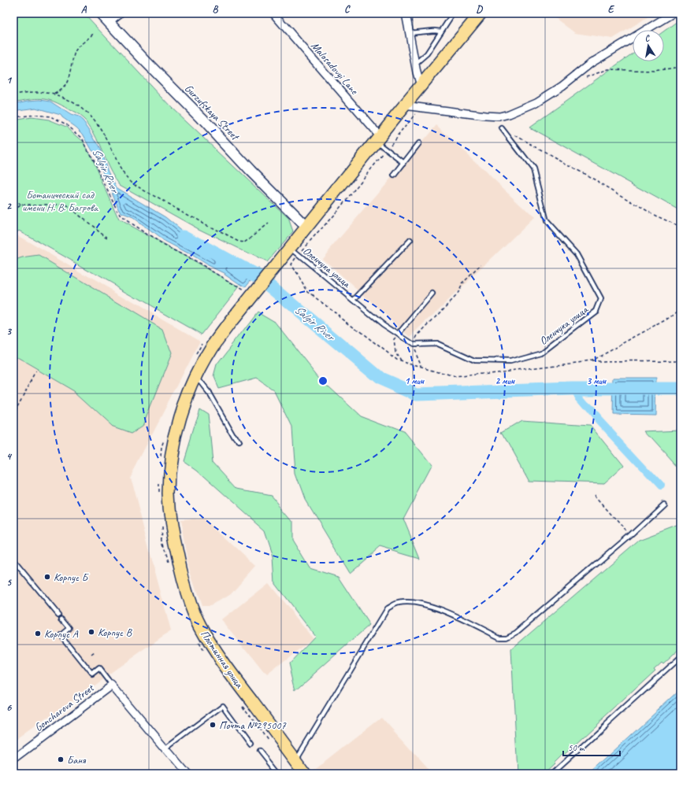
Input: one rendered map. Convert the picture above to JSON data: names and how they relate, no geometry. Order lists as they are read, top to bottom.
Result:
{
  "streets": {
    "main road": ["Gurzufskaya Street", "Плотинная улица"],
    "street": ["Malosadovyi Lane", "Goncharova Street"],
    "lane": ["Оленчука улица"]
  },
  "crossings": [
    ["Malosadovyi Lane", "Плотинная улица"],
    ["Gurzufskaya Street", "Плотинная улица"],
    ["Оленчука улица", "Плотинная улица"]
  ],
  "water": ["Salgir River"],
  "parks": ["Ботанический сад имени Н. В. Багрова"],
  "places": [
    "Корпус Б",
    "Корпус В",
    "Корпус А",
    "Почта №295007",
    "Баня"
  ],
  "scale_bar": "50 m",
  "north": "top",
  "grid": {
    "columns": [
      "A",
      "B",
      "C",
      "D",
      "E"
    ],
    "rows": [
      "1",
      "2",
      "3",
      "4",
      "5",
      "6"
    ]
  },
  "rings": ["1 мин", "2 мин", "3 мин"]
}
